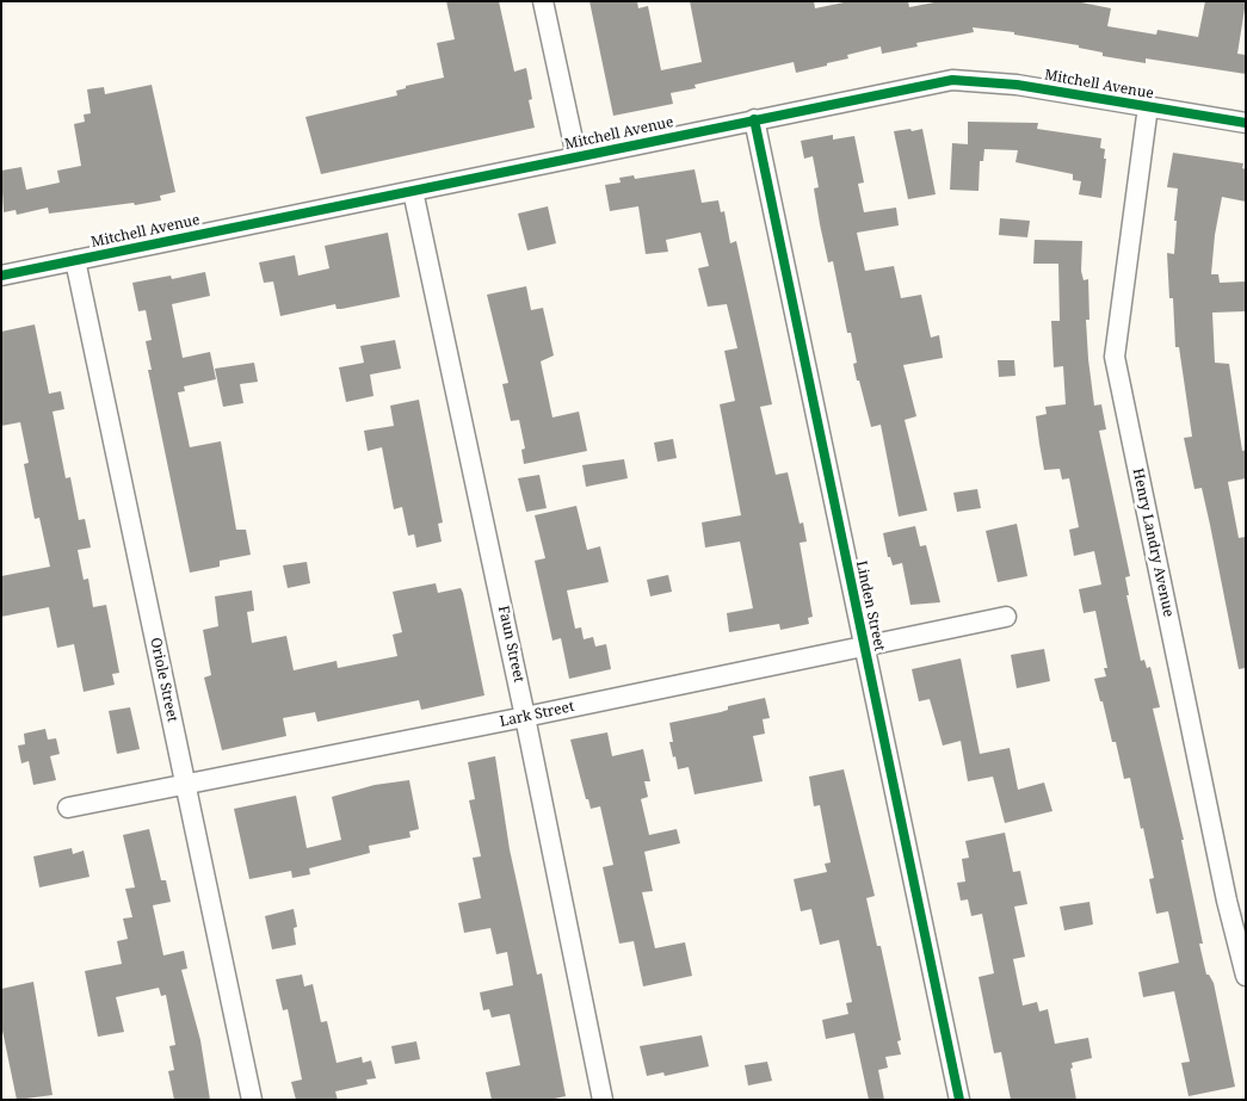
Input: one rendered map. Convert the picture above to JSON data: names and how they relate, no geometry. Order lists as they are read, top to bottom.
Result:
{
  "streets": {
    "street": [
      "Mitchell Avenue",
      "Henry Landry Avenue",
      "Linden Street",
      "Faun Street",
      "Oriole Street",
      "Lark Street"
    ]
  },
  "crossings": [
    ["Mitchell Avenue", "Henry Landry Avenue"],
    ["Mitchell Avenue", "Linden Street"],
    ["Mitchell Avenue", "Faun Street"],
    ["Mitchell Avenue", "Oriole Street"],
    ["Linden Street", "Lark Street"],
    ["Faun Street", "Lark Street"],
    ["Oriole Street", "Lark Street"]
  ]
}
